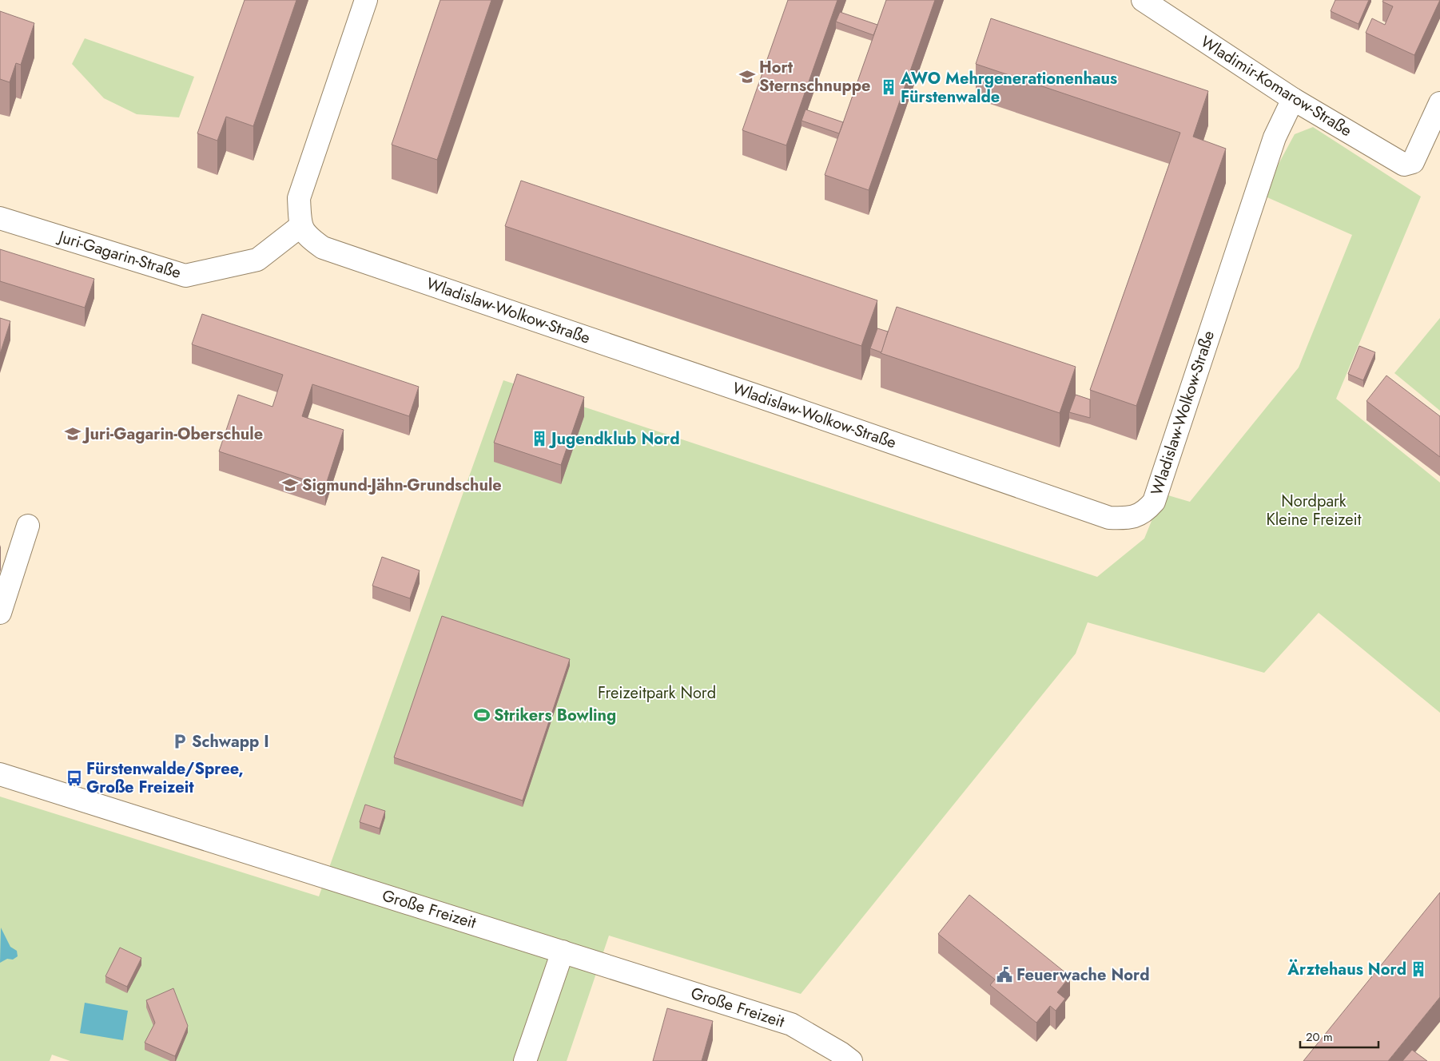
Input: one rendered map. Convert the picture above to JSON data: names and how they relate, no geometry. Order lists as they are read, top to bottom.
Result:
{
  "streets": {
    "street": [
      "Wladimir-Komarow-Straße",
      "Juri-Gagarin-Straße",
      "Wladislaw-Wolkow-Straße",
      "Große Freizeit"
    ]
  },
  "crossings": [
    ["Wladimir-Komarow-Straße", "Wladislaw-Wolkow-Straße"],
    ["Juri-Gagarin-Straße", "Wladislaw-Wolkow-Straße"]
  ],
  "parks": ["Nordpark Kleine Freizeit", "Freizeitpark Nord"],
  "places": {
    "school or university": ["Hort Sternschnuppe", "Juri-Gagarin-Oberschule", "Sigmund-Jähn-Grundschule"],
    "building": ["AWO Mehrgenerationenhaus Fürstenwalde", "Jugendklub Nord", "Ärztehaus Nord"],
    "sports": ["Strikers Bowling"],
    "parking": ["Schwapp I"],
    "bus stop": ["Fürstenwalde/Spree, Große Freizeit"],
    "public building": ["Feuerwache Nord"]
  },
  "scale_bar": "20 m"
}
